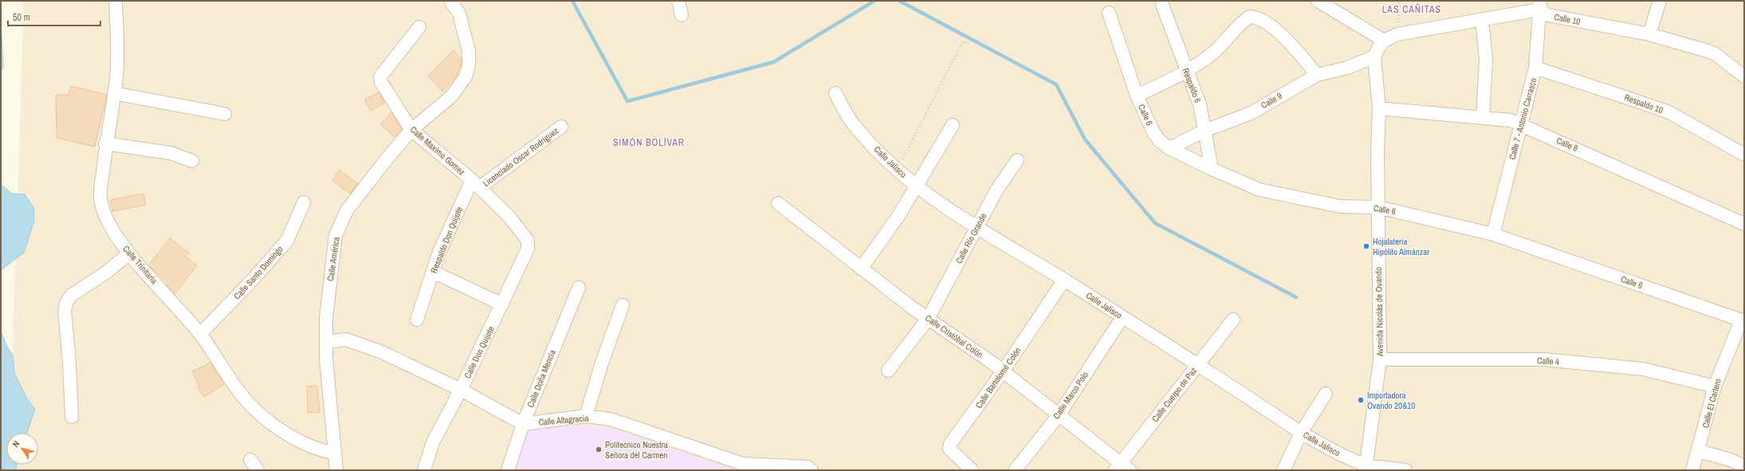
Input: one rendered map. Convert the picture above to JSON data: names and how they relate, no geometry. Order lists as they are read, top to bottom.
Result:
{
  "streets": {
    "street": [
      "Calle 10",
      "Respaldo 6",
      "Calle 9",
      "Respaldo 10",
      "Calle 6",
      "Calle 7 - Antonio Carrasco",
      "Calle 8",
      "Calle Maximo Gomez",
      "Licenciado Oscar Rodriguez",
      "Calle Jalisco",
      "Calle Río Grande",
      "Respaldo Don Quijote",
      "Calle América",
      "Calle Trinitaria",
      "Calle Santo Domingo",
      "Avenida Nicolás de Ovando",
      "Calle Cristóbal Colón",
      "Calle Don Quijote",
      "Calle 4",
      "Calle Bartolomé Colón",
      "Calle Doña Mencía",
      "Calle Cuerpo de Paz",
      "Calle Marco Polo",
      "Calle El Cartero",
      "Calle Altagracia"
    ]
  },
  "crossings": [
    ["Calle 10", "Calle 7 - Antonio Carrasco"],
    ["Respaldo 6", "Calle 9"],
    ["Respaldo 6", "Calle 6"],
    ["Calle 9", "Calle 6"],
    ["Calle 9", "Avenida Nicolás de Ovando"],
    ["Respaldo 10", "Calle 7 - Antonio Carrasco"],
    ["Calle 6", "Calle 7 - Antonio Carrasco"],
    ["Calle 6", "Avenida Nicolás de Ovando"],
    ["Calle 6", "Calle El Cartero"],
    ["Calle 7 - Antonio Carrasco", "Calle 8"],
    ["Calle 8", "Avenida Nicolás de Ovando"],
    ["Calle Maximo Gomez", "Licenciado Oscar Rodriguez"],
    ["Calle Maximo Gomez", "Respaldo Don Quijote"],
    ["Calle Maximo Gomez", "Calle América"],
    ["Calle Maximo Gomez", "Calle Don Quijote"],
    ["Licenciado Oscar Rodriguez", "Respaldo Don Quijote"],
    ["Calle Jalisco", "Calle Río Grande"],
    ["Calle Jalisco", "Avenida Nicolás de Ovando"],
    ["Calle Jalisco", "Calle Bartolomé Colón"],
    ["Calle Jalisco", "Calle Cuerpo de Paz"],
    ["Calle Jalisco", "Calle Marco Polo"],
    ["Calle Río Grande", "Calle Cristóbal Colón"],
    ["Calle América", "Calle Trinitaria"],
    ["Calle Trinitaria", "Calle Santo Domingo"],
    ["Avenida Nicolás de Ovando", "Calle 4"],
    ["Calle Cristóbal Colón", "Calle Bartolomé Colón"],
    ["Calle Cristóbal Colón", "Calle Cuerpo de Paz"],
    ["Calle Cristóbal Colón", "Calle Marco Polo"],
    ["Calle 4", "Calle El Cartero"],
    ["Calle Doña Mencía", "Calle Altagracia"]
  ],
  "districts": ["LAS CAÑITAS", "SIMÓN BOLÍVAR"],
  "places": ["Hojalateria Hipólito Almánzar", "Importadora Ovando 20&10", "Politecnico Nuestra Señora del Carmen"],
  "scale_bar": "50 m",
  "north": "top left"
}
